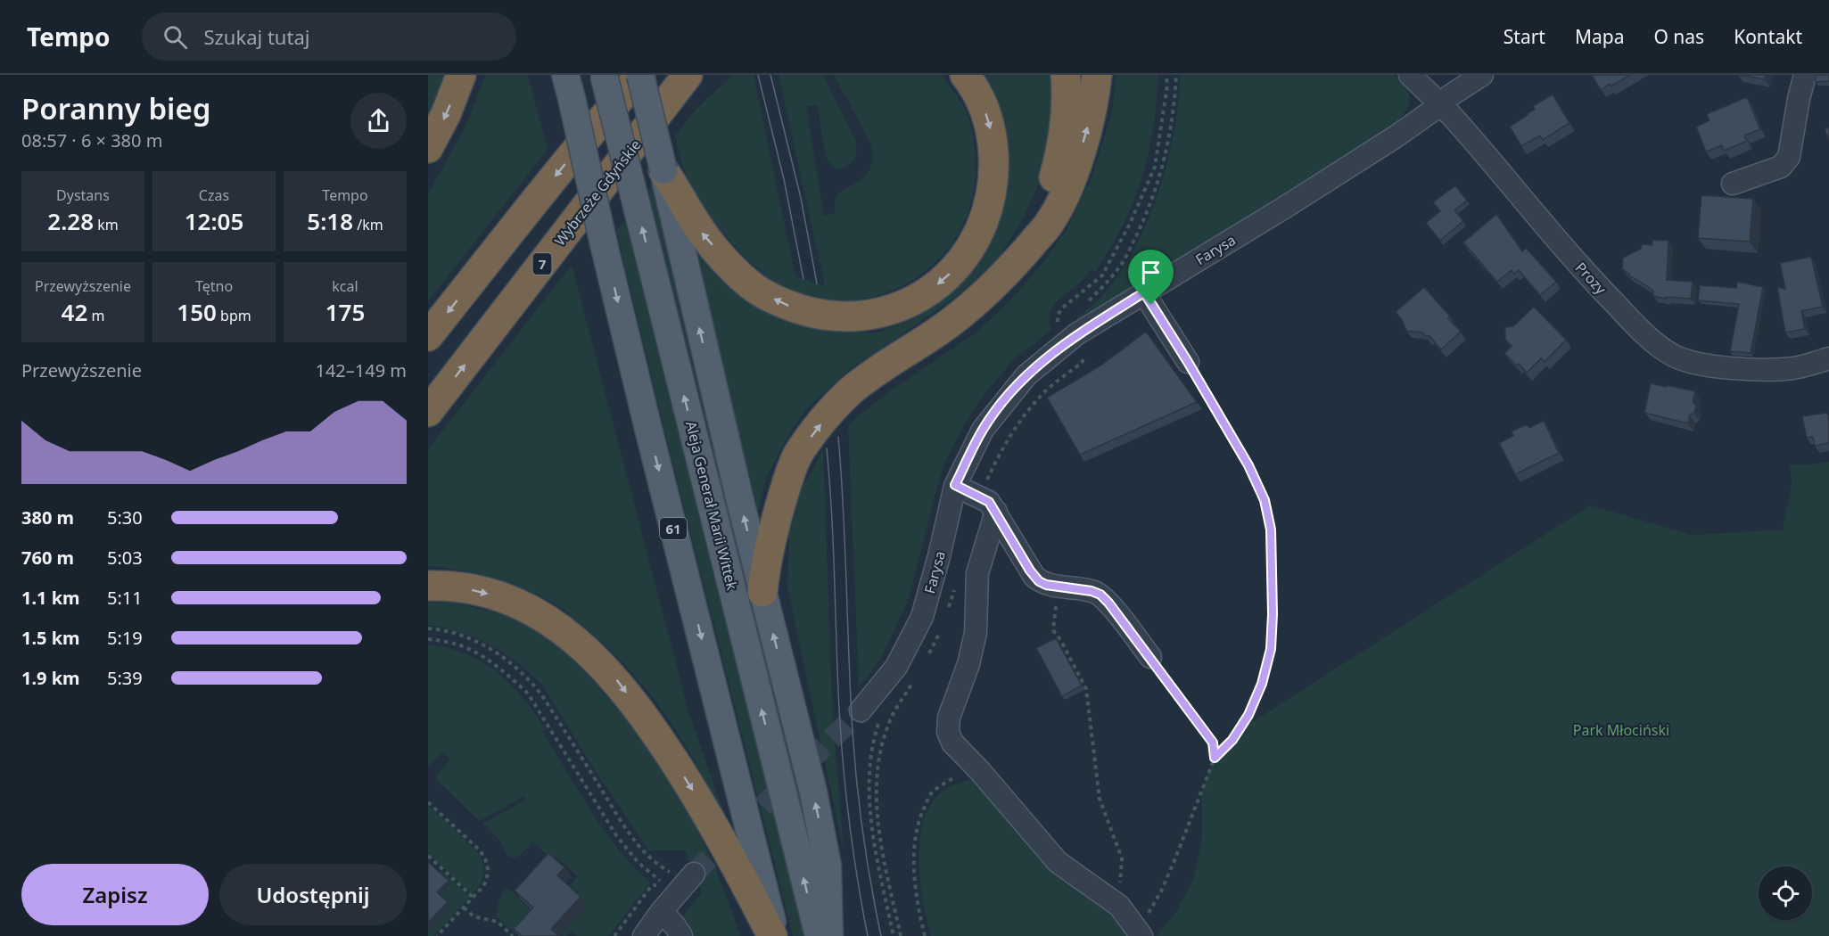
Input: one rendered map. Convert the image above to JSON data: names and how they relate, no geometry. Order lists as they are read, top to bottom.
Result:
{
  "streets": {
    "highway": ["Wybrzeże Gdyńskie", "7"],
    "main road": ["Aleja Generał Marii Wittek", "61"],
    "street": ["Farysa", "Prozy"]
  },
  "crossings": [
    ["Farysa", "Prozy"]
  ],
  "parks": ["Park Młociński"],
  "page": {
    "header": "Tempo",
    "search": "Szukaj tutaj",
    "nav": [
      "Start",
      "Mapa",
      "O nas",
      "Kontakt"
    ],
    "heading": ["Poranny bieg", "08:57 · 6 × 380 m"],
    "stats": [
      ["Dystans", "2.28 km"],
      ["Czas", "12:05"],
      ["Tempo", "5:18 /km"],
      ["Przewyższenie", "42 m"],
      ["Tętno", "150 bpm"],
      ["kcal", "175"]
    ],
    "chart": ["Przewyższenie", "142–149 m"],
    "list": [
      {
        "name": "380 m",
        "note": "5:30"
      },
      {
        "name": "760 m",
        "note": "5:03"
      },
      {
        "name": "1.1 km",
        "note": "5:11"
      },
      {
        "name": "1.5 km",
        "note": "5:19"
      },
      {
        "name": "1.9 km",
        "note": "5:39"
      }
    ],
    "buttons": ["Zapisz", "Udostępnij"]
  }
}
